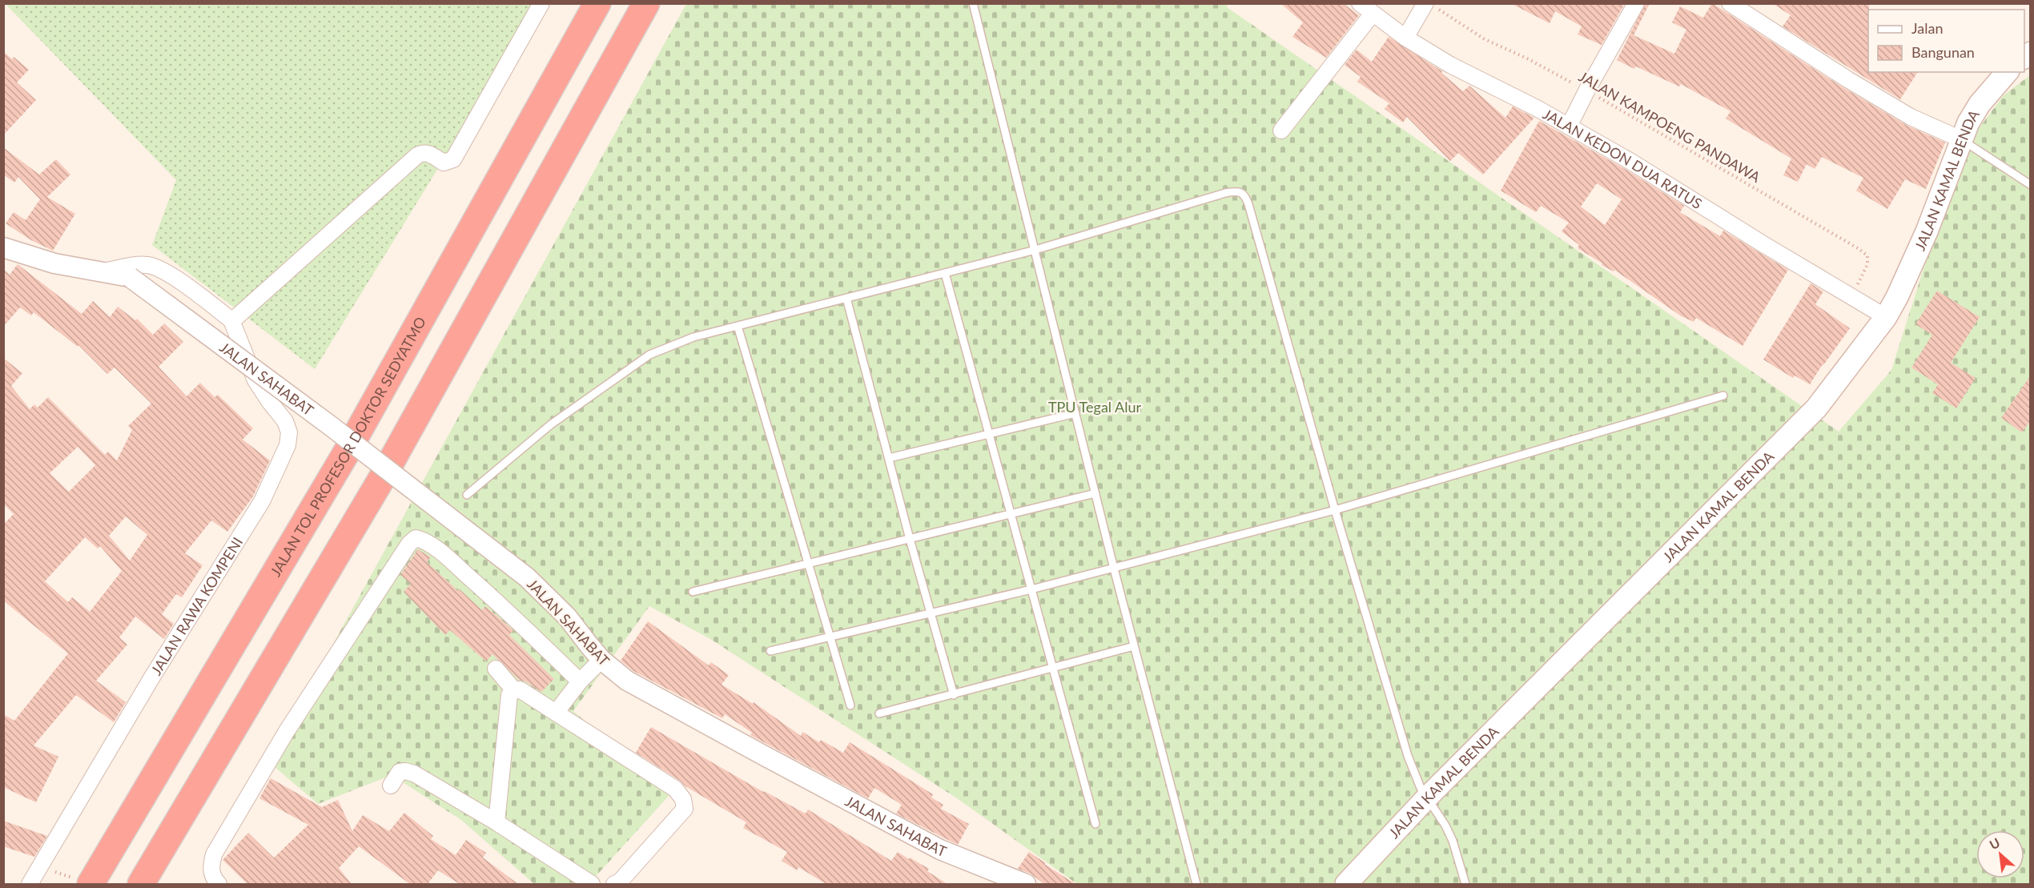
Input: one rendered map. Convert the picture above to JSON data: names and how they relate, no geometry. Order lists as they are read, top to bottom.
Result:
{
  "streets": {
    "highway": ["JALAN TOL PROFESOR DOKTOR SEDYATMO"],
    "main road": ["JALAN KAMAL BENDA"],
    "street": ["JALAN KEDON DUA RATUS", "JALAN SAHABAT", "JALAN RAWA KOMPENI"],
    "path": ["JALAN KAMPOENG PANDAWA"]
  },
  "crossings": [
    ["JALAN KEDON DUA RATUS", "JALAN KAMAL BENDA"]
  ],
  "parks": ["TPU Tegal Alur"],
  "legend": ["Jalan", "Bangunan"],
  "north": "top left"
}
